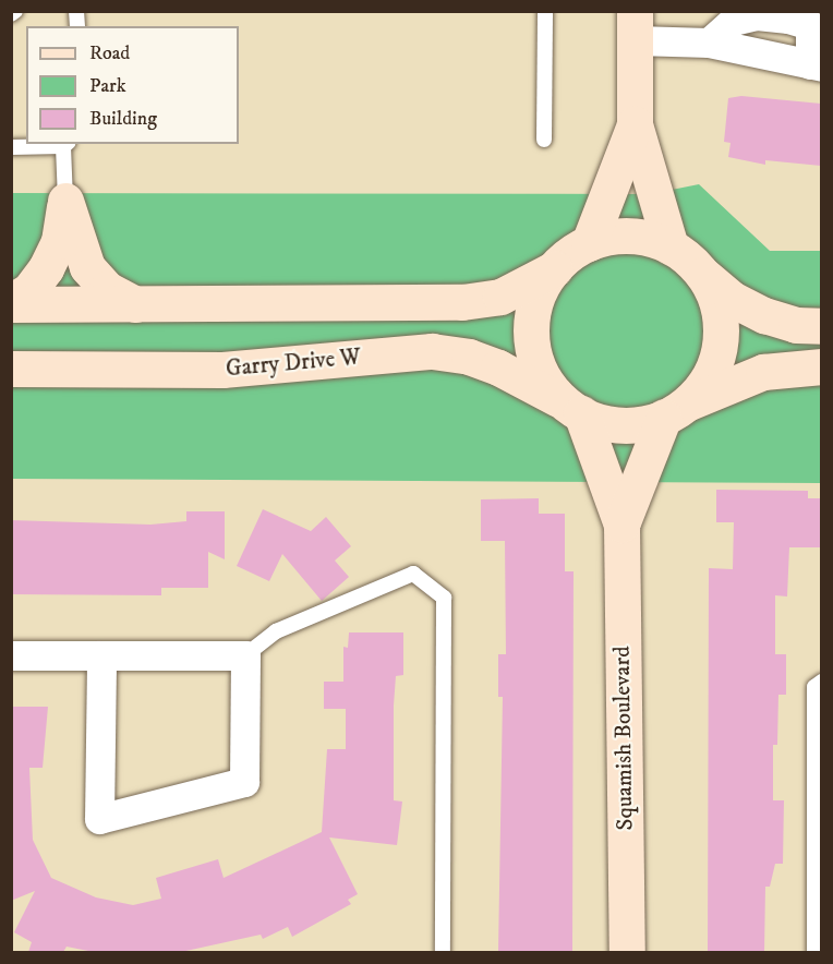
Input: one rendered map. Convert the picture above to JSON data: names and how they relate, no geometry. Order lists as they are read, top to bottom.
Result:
{
  "streets": {
    "main road": ["Garry Drive W", "Squamish Boulevard"]
  },
  "crossings": [
    ["Garry Drive W", "Squamish Boulevard"]
  ],
  "legend": ["Road", "Park", "Building"]
}
